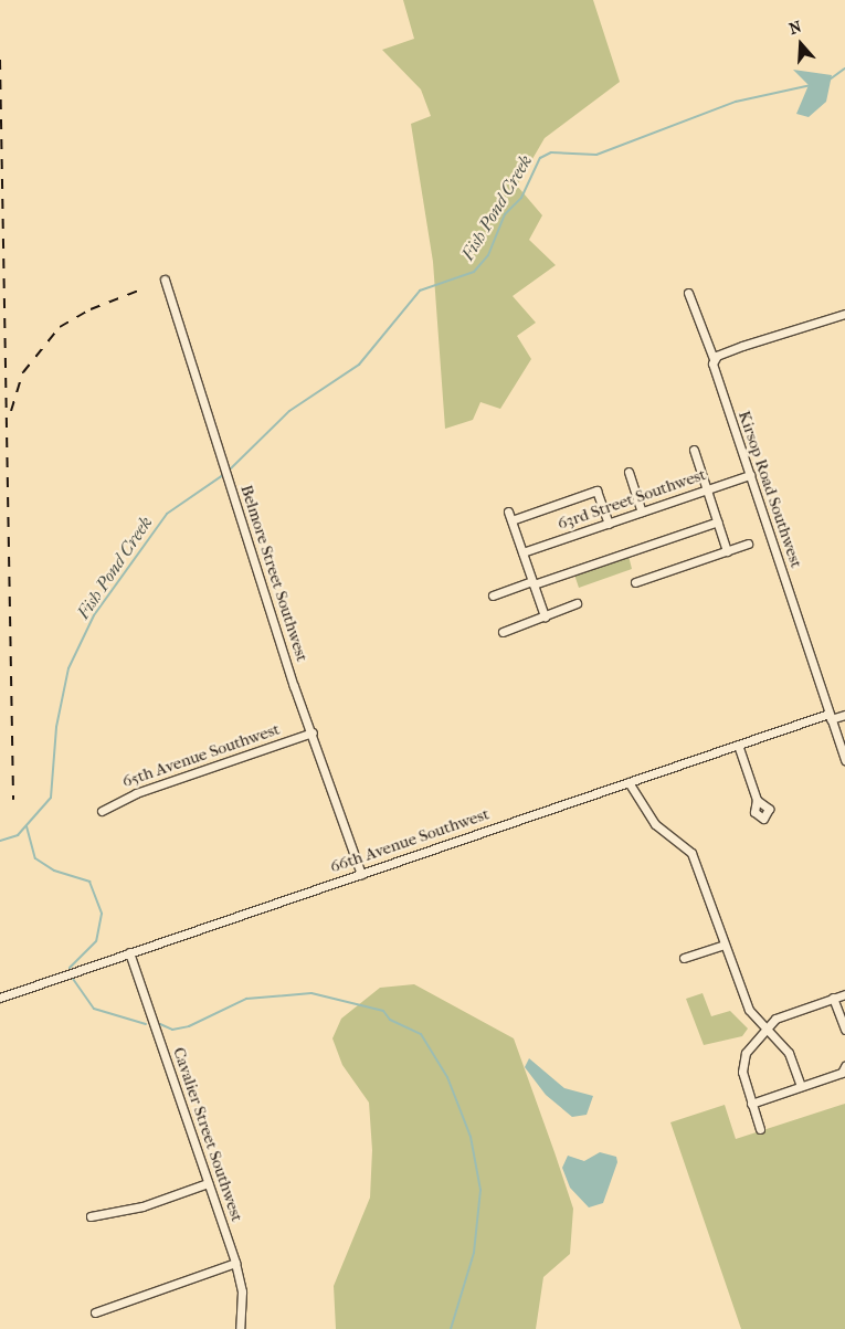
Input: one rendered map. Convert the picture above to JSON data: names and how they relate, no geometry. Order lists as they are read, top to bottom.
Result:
{
  "streets": {
    "street": [
      "Kirsop Road Southwest",
      "63rd Street Southwest",
      "Belmore Street Southwest",
      "65th Avenue Southwest",
      "66th Avenue Southwest",
      "Cavalier Street Southwest"
    ]
  },
  "crossings": [
    ["Kirsop Road Southwest", "63rd Street Southwest"],
    ["Kirsop Road Southwest", "66th Avenue Southwest"],
    ["Belmore Street Southwest", "65th Avenue Southwest"],
    ["Belmore Street Southwest", "66th Avenue Southwest"],
    ["66th Avenue Southwest", "Cavalier Street Southwest"]
  ],
  "water": ["Fish Pond Creek"],
  "north": "top"
}
